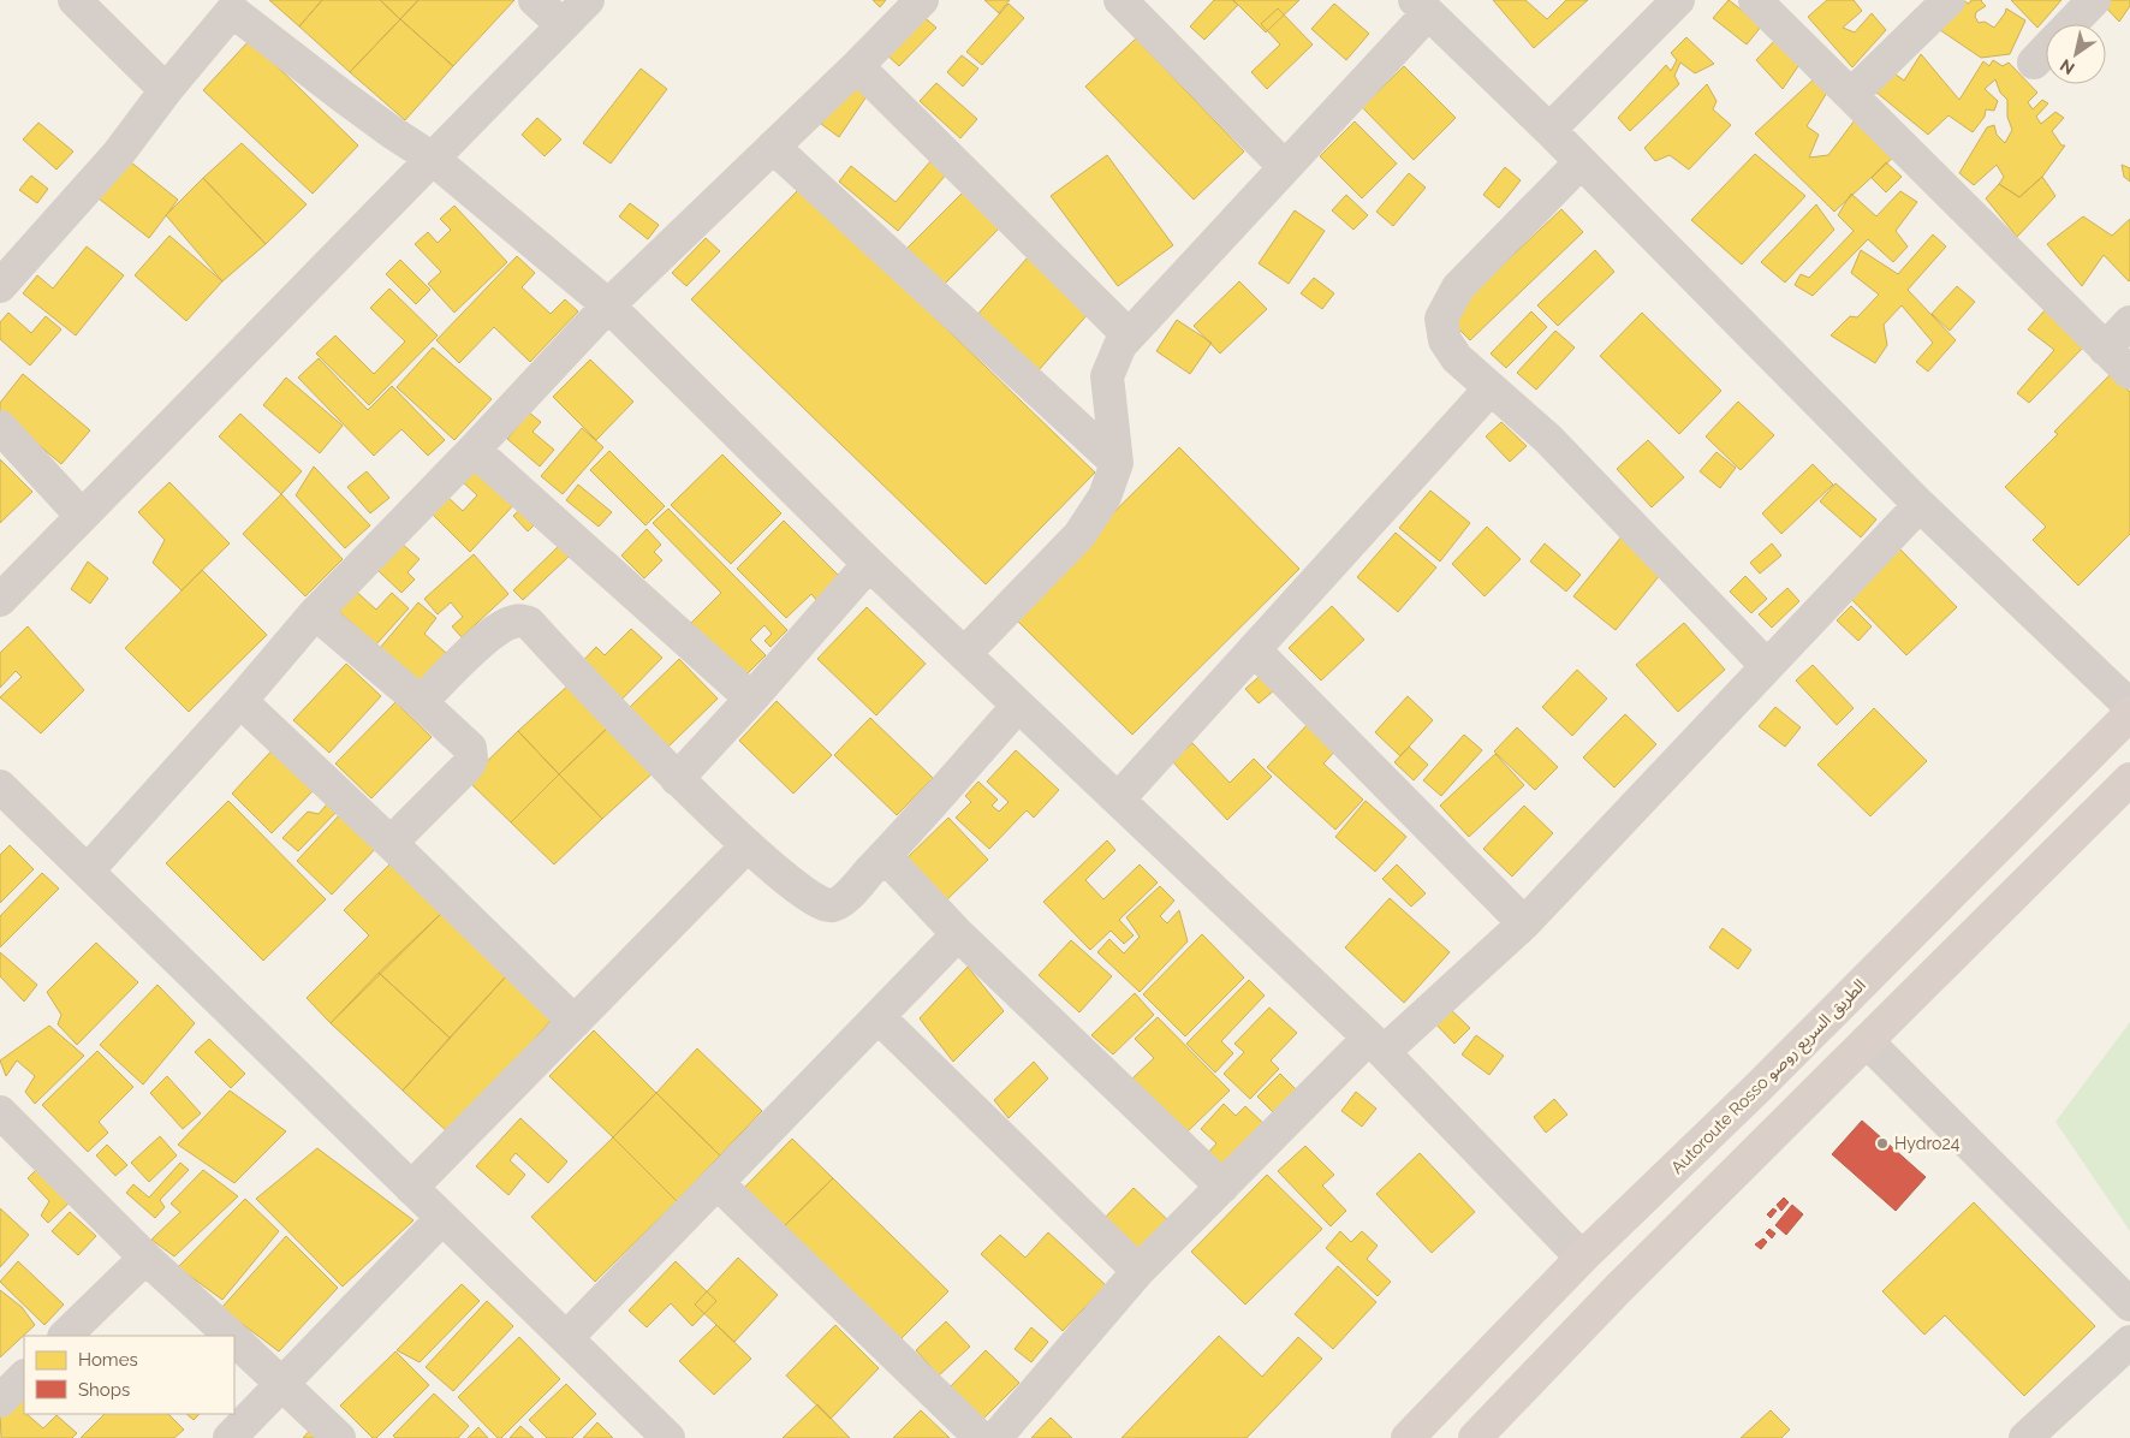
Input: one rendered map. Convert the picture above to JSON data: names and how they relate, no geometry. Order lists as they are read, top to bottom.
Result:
{
  "streets": {
    "highway": ["Autoroute Rosso الطريق السريع روصو"]
  },
  "places": ["Hydro24"],
  "legend": ["Homes", "Shops"],
  "north": "bottom left"
}
